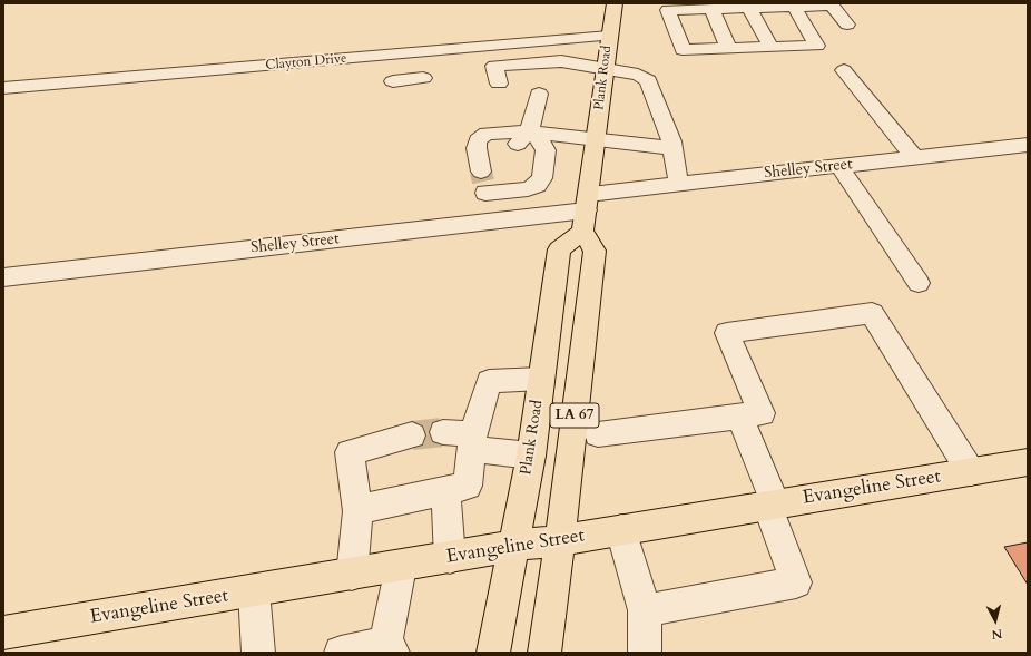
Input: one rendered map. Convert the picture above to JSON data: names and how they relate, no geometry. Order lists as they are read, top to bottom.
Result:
{
  "streets": {
    "main road": ["Plank Road", "LA 67", "Evangeline Street"],
    "street": ["Clayton Drive", "Shelley Street"]
  },
  "crossings": [
    ["Clayton Drive", "Plank Road"],
    ["Plank Road", "Shelley Street"],
    ["Plank Road", "LA 67"],
    ["Plank Road", "Evangeline Street"],
    ["Shelley Street", "LA 67"],
    ["LA 67", "Evangeline Street"]
  ],
  "north": "bottom"
}
